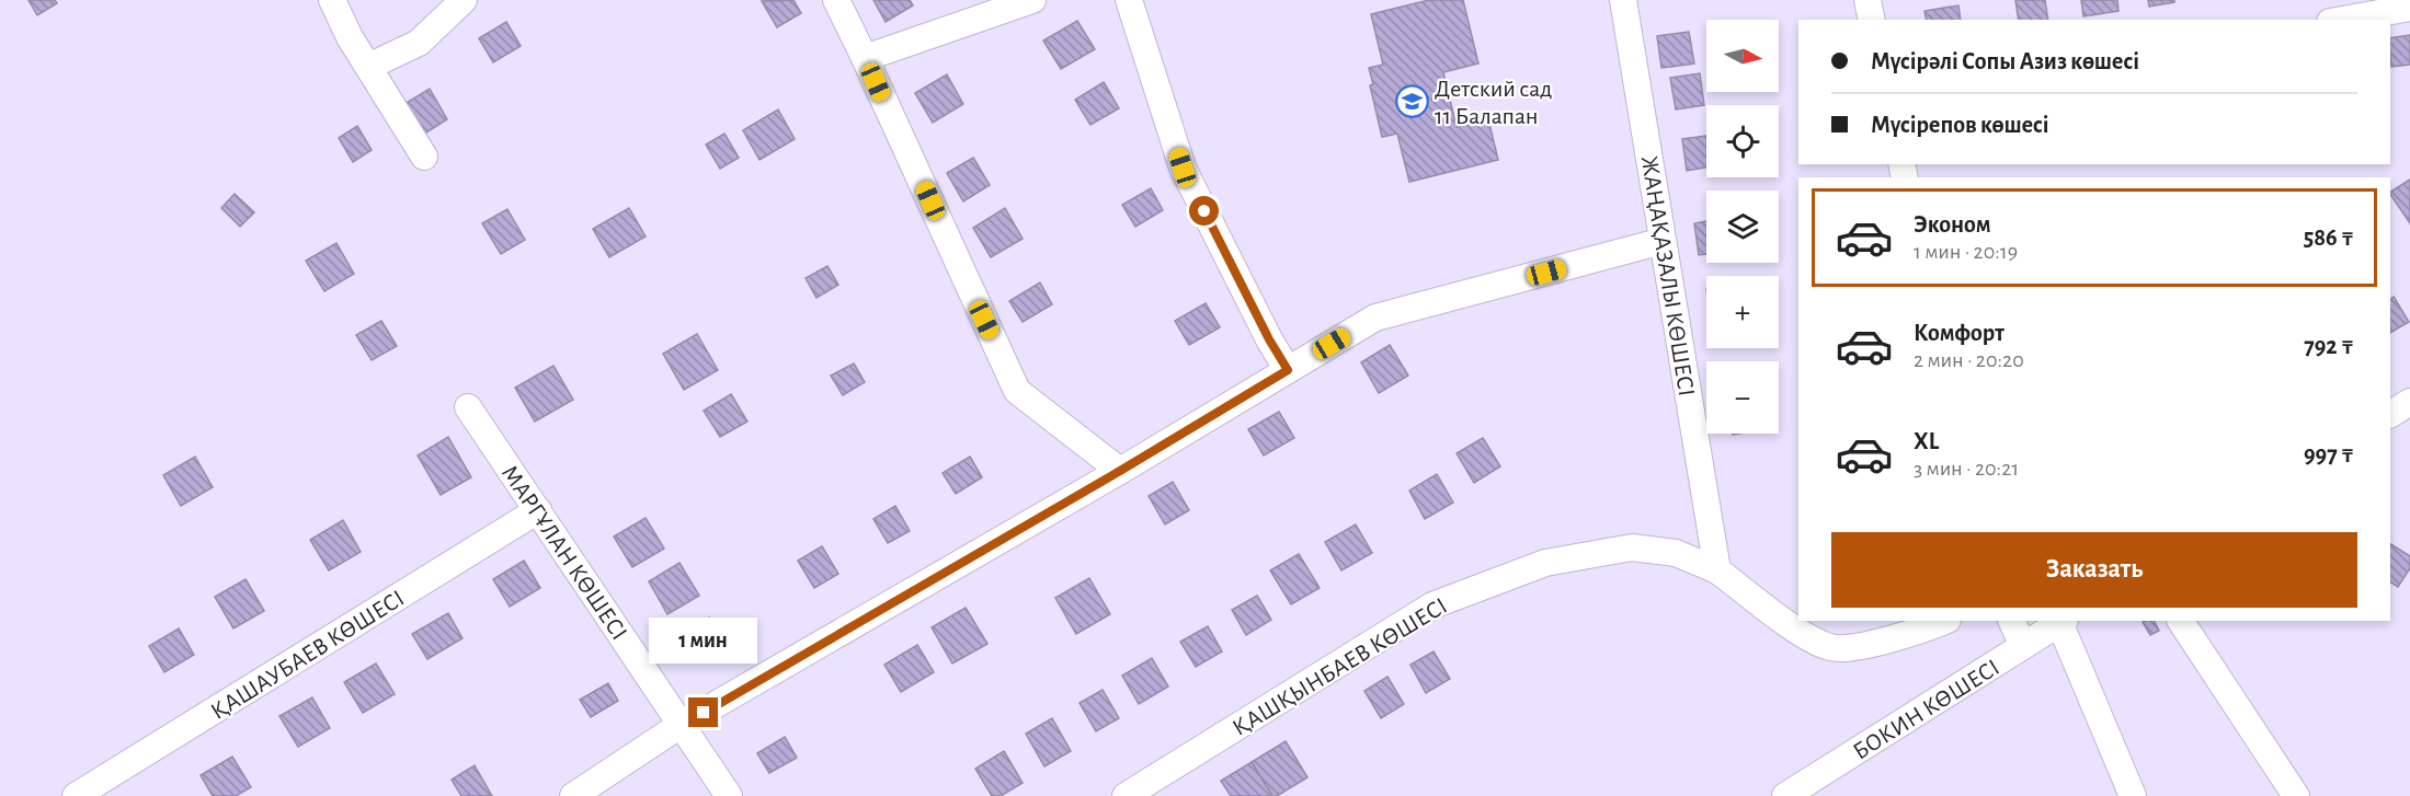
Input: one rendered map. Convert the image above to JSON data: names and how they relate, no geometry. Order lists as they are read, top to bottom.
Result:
{
  "streets": {
    "street": [
      "ЖАҢАҚАЗАЛЫ КӨШЕСІ",
      "МАРГҰЛАН КӨШЕСІ",
      "ҚАШАУБАЕВ КӨШЕСІ",
      "ҚАШҚЫНБАЕВ КӨШЕСІ",
      "БОКИН КӨШЕСІ"
    ]
  },
  "crossings": [
    ["ЖАҢАҚАЗАЛЫ КӨШЕСІ", "ҚАШҚЫНБАЕВ КӨШЕСІ"],
    ["МАРГҰЛАН КӨШЕСІ", "ҚАШАУБАЕВ КӨШЕСІ"]
  ],
  "places": {
    "school or university": ["Детский сад 11 Балапан"]
  },
  "north": "right",
  "page": {
    "map_buttons": ["+", "−"],
    "banner": ["Мүсірәлі Сопы Азиз көшесі", "Мүсірепов көшесі"],
    "list": [
      {
        "name": "Эконом",
        "note": "1 мин · 20:19",
        "value": "586 ₸"
      },
      {
        "name": "Комфорт",
        "note": "2 мин · 20:20",
        "value": "792 ₸"
      },
      {
        "name": "XL",
        "note": "3 мин · 20:21",
        "value": "997 ₸"
      }
    ],
    "buttons": "Заказать",
    "bubble": "1 мин"
  }
}
